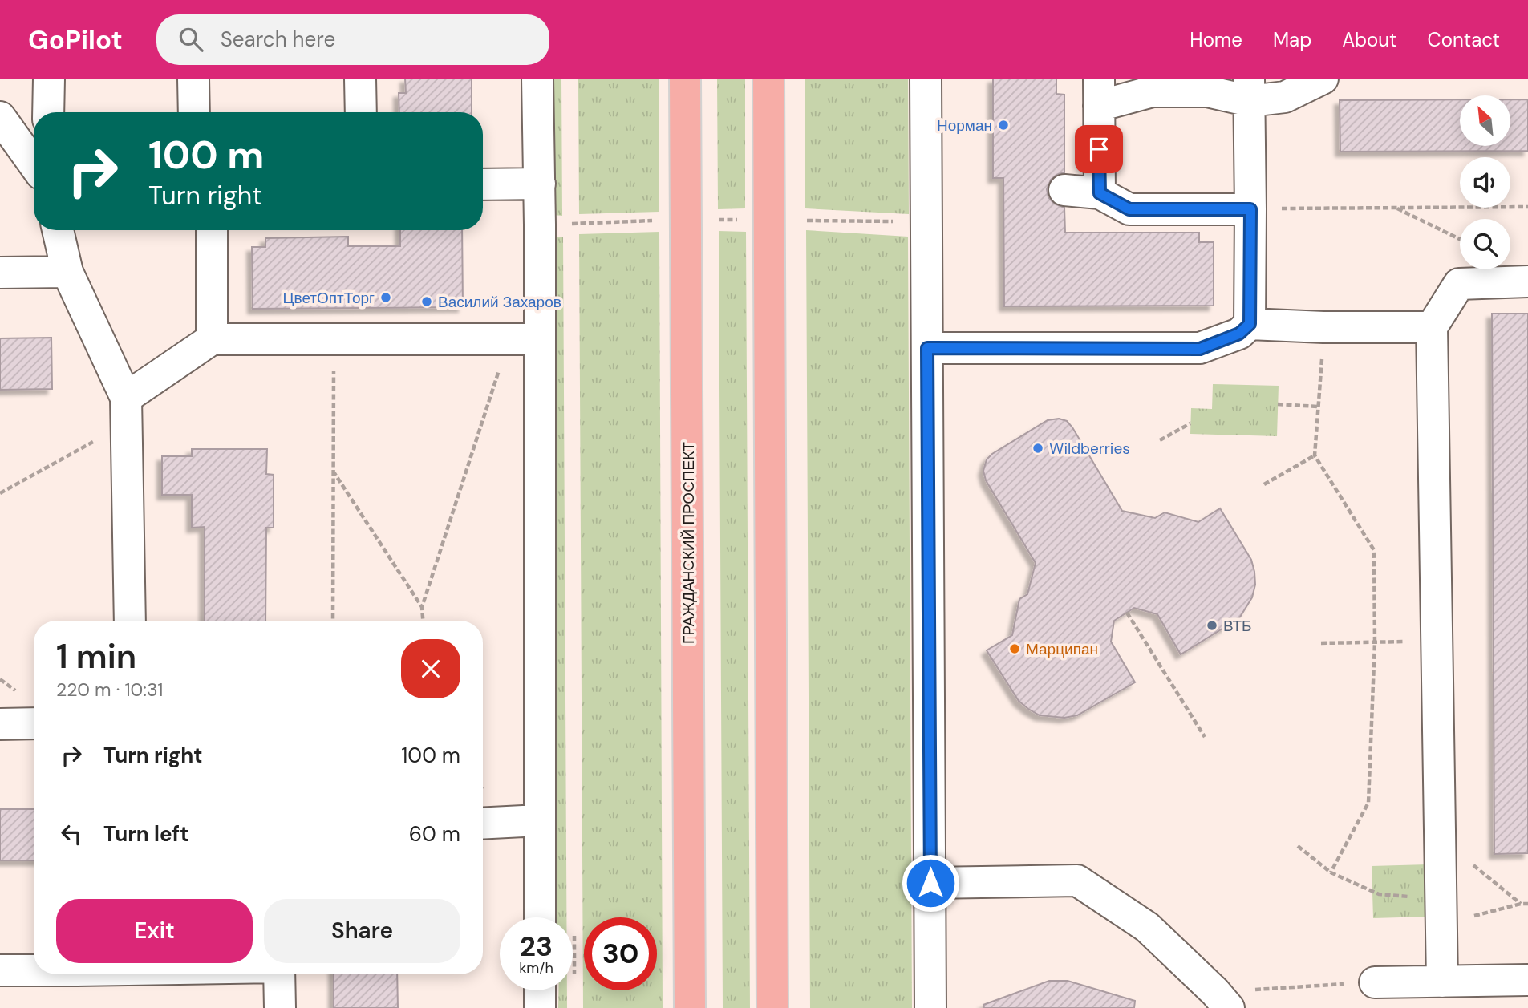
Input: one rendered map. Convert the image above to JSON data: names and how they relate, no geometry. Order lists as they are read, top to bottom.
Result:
{
  "streets": {
    "main road": ["ГРАЖДАНСКИЙ ПРОСПЕКТ"]
  },
  "places": [
    "Норман",
    "ЦветОптТорг",
    "Василий Захаров",
    "Wildberries",
    "ВТБ",
    "Марципан"
  ],
  "north": "top left",
  "page": {
    "header": "GoPilot",
    "search": "Search here",
    "nav": [
      "Home",
      "Map",
      "About",
      "Contact"
    ],
    "turn": ["100 m", "Turn right"],
    "heading": ["1 min", "220 m · 10:31"],
    "list": [
      {
        "name": "Turn right",
        "value": "100 m"
      },
      {
        "name": "Turn left",
        "value": "60 m"
      }
    ],
    "buttons": ["Exit", "Share"],
    "speed": "23 km/h",
    "limit": "30"
  }
}
